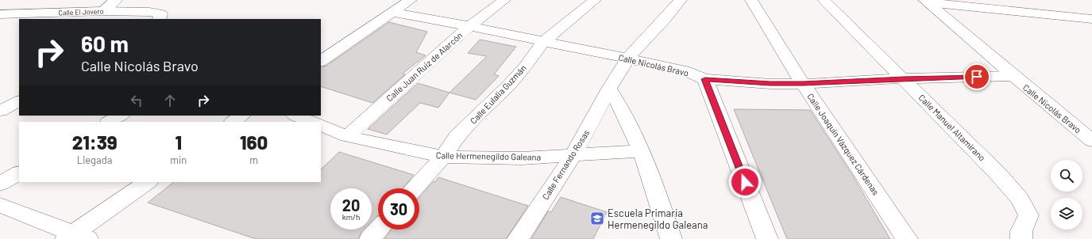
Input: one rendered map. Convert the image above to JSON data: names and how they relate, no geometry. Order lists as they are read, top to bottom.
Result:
{
  "streets": {
    "street": [
      "Calle El Jovero",
      "Calle Nicolás Bravo",
      "Calle Juan Ruiz de Alarcón",
      "Calle Eulalia Guzmán",
      "Calle Manuel Altamirano",
      "Calle Joaquín Vázquez Cárdenas",
      "Calle Hermenegildo Galeana",
      "Calle Fernando Rosas"
    ]
  },
  "crossings": [
    ["Calle Nicolás Bravo", "Calle Juan Ruiz de Alarcón"],
    ["Calle Nicolás Bravo", "Calle Eulalia Guzmán"],
    ["Calle Nicolás Bravo", "Calle Manuel Altamirano"],
    ["Calle Nicolás Bravo", "Calle Joaquín Vázquez Cárdenas"],
    ["Calle Nicolás Bravo", "Calle Fernando Rosas"],
    ["Calle Juan Ruiz de Alarcón", "Calle Hermenegildo Galeana"],
    ["Calle Eulalia Guzmán", "Calle Hermenegildo Galeana"],
    ["Calle Hermenegildo Galeana", "Calle Fernando Rosas"]
  ],
  "places": {
    "school or university": ["Escuela Primaria Hermenegildo Galeana"]
  },
  "page": {
    "turn": ["60 m", "Calle Nicolás Bravo"],
    "eta": [
      "21:39",
      "Llegada",
      "1",
      "min",
      "160",
      "m"
    ],
    "speed": "20 km/h",
    "limit": "30"
  }
}
